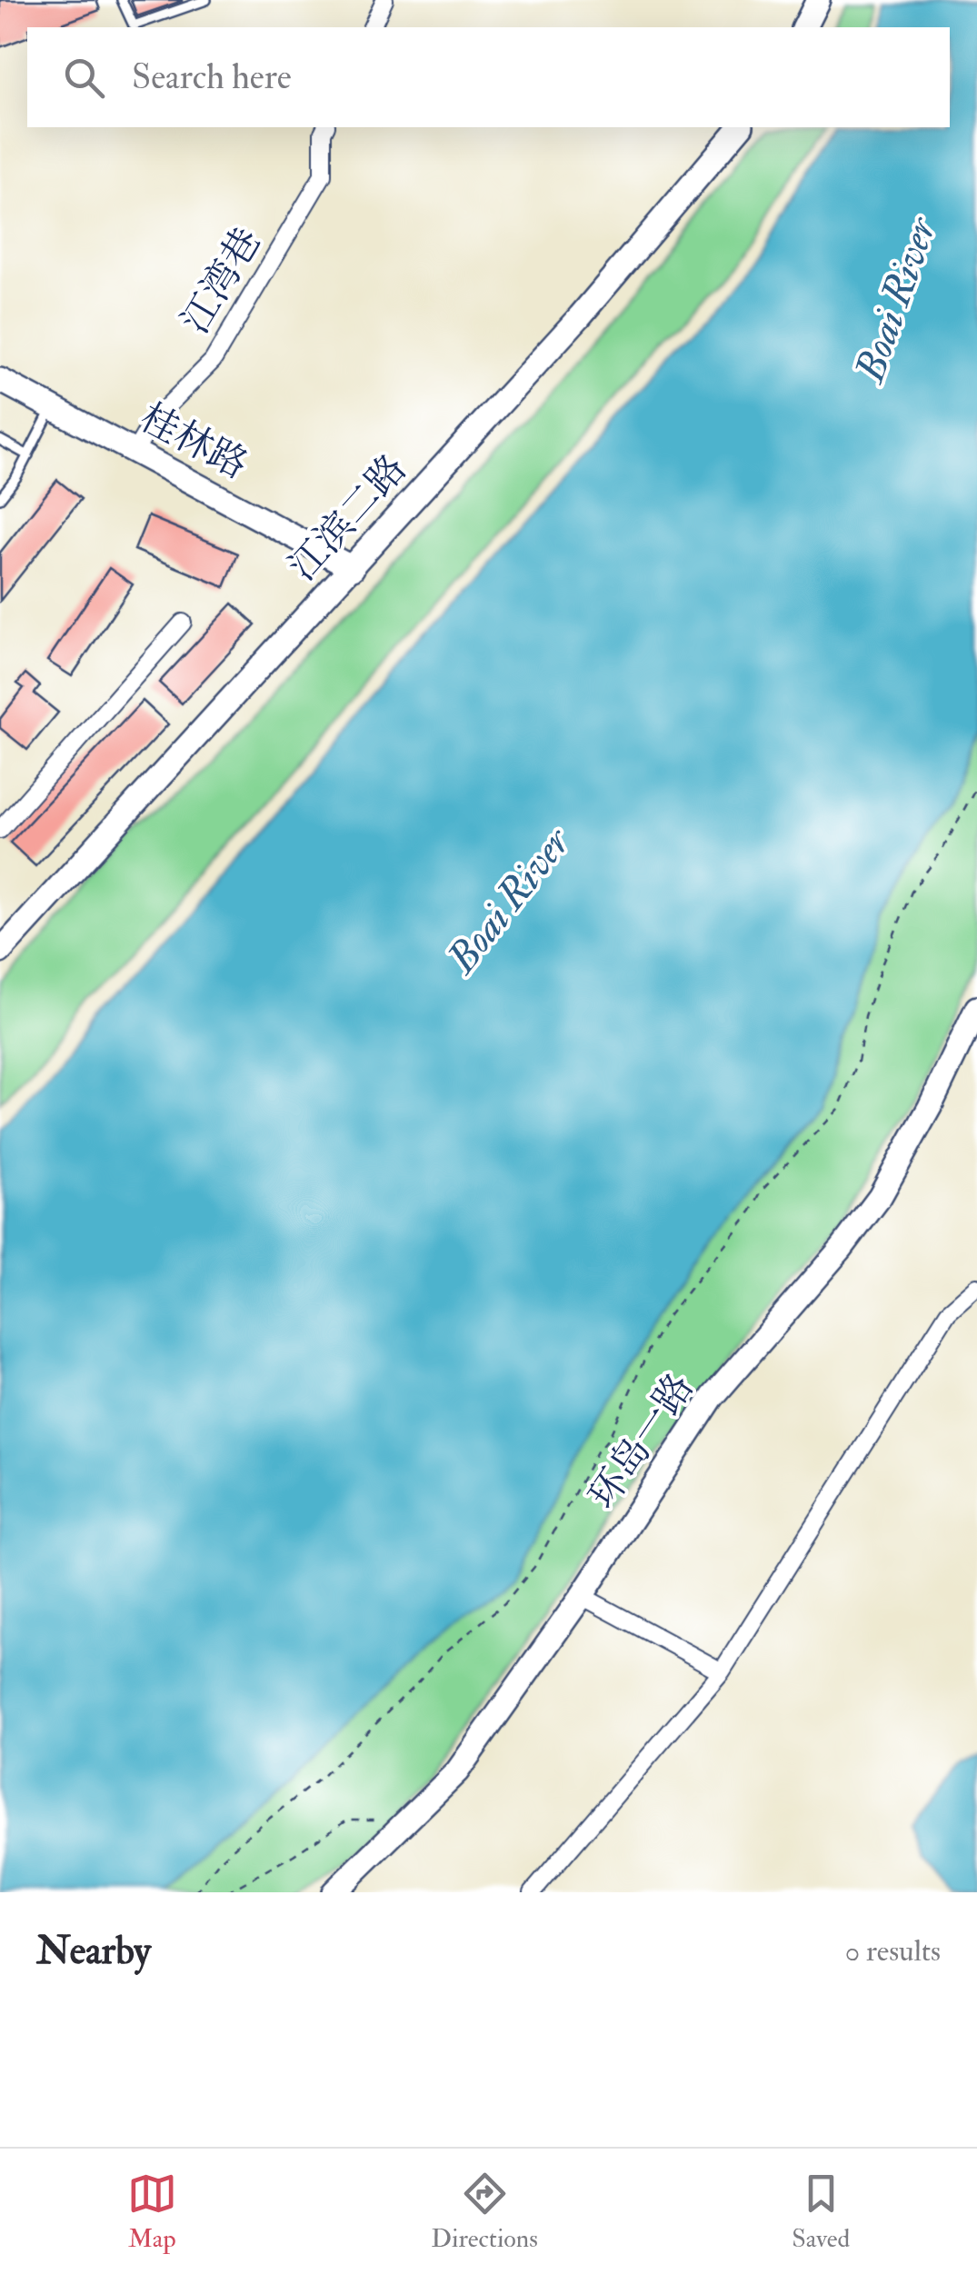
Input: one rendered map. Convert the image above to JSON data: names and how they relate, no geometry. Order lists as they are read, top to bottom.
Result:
{
  "streets": {
    "street": [
      "江湾巷",
      "桂林路",
      "江滨二路",
      "环岛一路"
    ]
  },
  "crossings": [
    ["江湾巷", "桂林路"],
    ["桂林路", "江滨二路"]
  ],
  "water": ["Boai River"],
  "page": {
    "search": "Search here",
    "heading": ["Nearby", "0 results"],
    "nav": ["Map", "Directions", "Saved"]
  }
}
